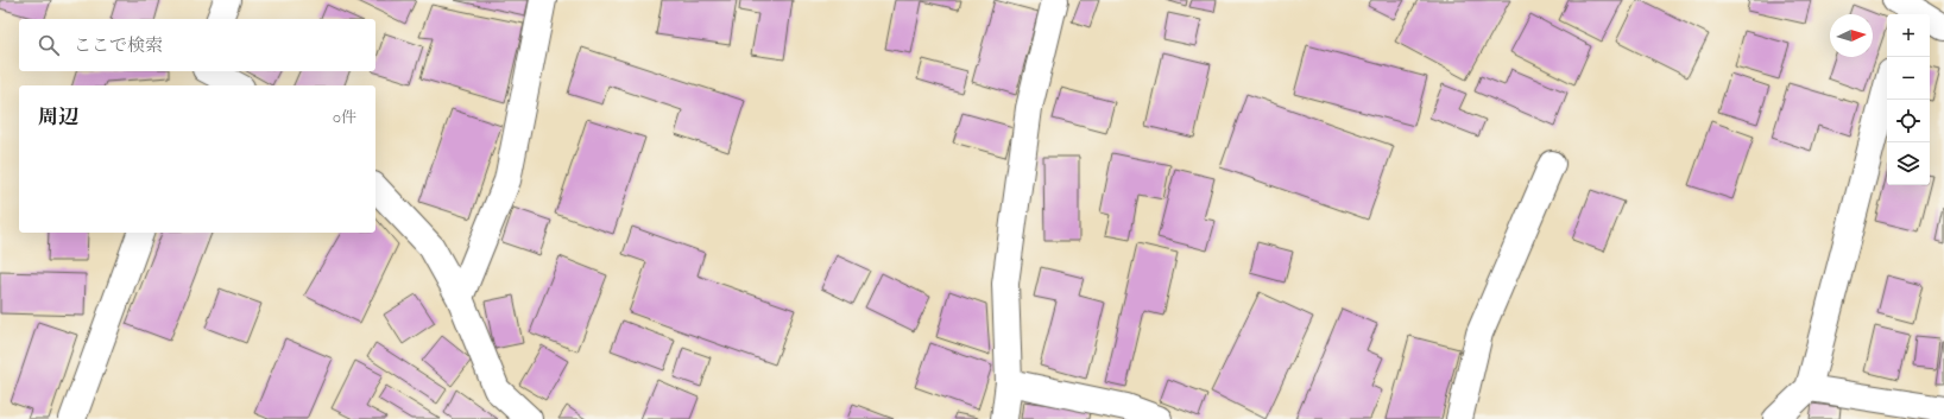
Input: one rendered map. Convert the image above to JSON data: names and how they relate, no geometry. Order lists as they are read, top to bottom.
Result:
{
  "north": "right",
  "page": {
    "map_buttons": ["+", "−"],
    "search": "ここで検索",
    "heading": ["周辺", "0件"]
  }
}
